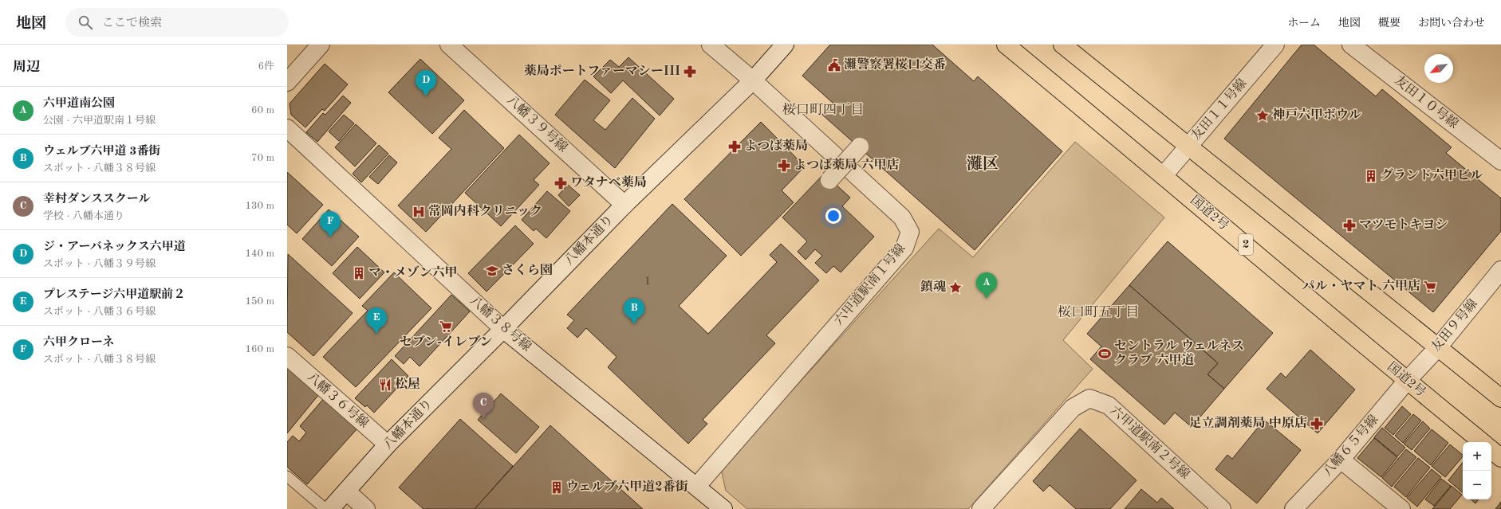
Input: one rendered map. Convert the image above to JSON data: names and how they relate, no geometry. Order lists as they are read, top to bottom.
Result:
{
  "streets": {
    "highway": ["国道2号", "2"],
    "street": [
      "友田１０号線",
      "友田１１号線",
      "八幡３９号線",
      "八幡本通り",
      "六甲道駅南１号線",
      "八幡３８号線",
      "友田９号線",
      "八幡３６号線",
      "六甲道駅南２号線",
      "八幡６５号線"
    ]
  },
  "crossings": [
    ["友田１１号線", "国道2号"],
    ["八幡３９号線", "八幡本通り"],
    ["国道2号", "友田９号線"],
    ["国道2号", "八幡６５号線"],
    ["八幡本通り", "六甲道駅南１号線"],
    ["八幡本通り", "八幡３８号線"],
    ["八幡本通り", "八幡３６号線"],
    ["六甲道駅南１号線", "八幡３８号線"],
    ["友田９号線", "八幡６５号線"]
  ],
  "districts": ["桜口町四丁目", "灘区", "桜口町五丁目"],
  "places": {
    "public building": ["灘警察署桜口交番"],
    "pharmacy": [
      "薬局ポートファーマシーIII",
      "よつば薬局",
      "よつば薬局 六甲店",
      "ワタナベ薬局",
      "マツモトキヨシ",
      "足立調剤薬局 中原店"
    ],
    "place": ["神戸六甲ボウル", "鎮魂"],
    "building": ["グランド六甲ビル", "マ・メゾン六甲", "ウェルブ六甲道2番街"],
    "hospital": ["常岡内科クリニック"],
    "school or university": ["さくら園"],
    "supermarket": ["パル・ヤマト 六甲店", "セブン-イレブン"],
    "sports": ["セントラル ウェルネス クラブ 六甲道"],
    "restaurant": ["松屋"]
  },
  "house_numbers": ["1"],
  "north": "bottom left",
  "page": {
    "header": "地図",
    "search": "ここで検索",
    "nav": [
      "ホーム",
      "地図",
      "概要",
      "お問い合わせ"
    ],
    "heading": ["周辺", "6件"],
    "pins": [
      "D",
      "F",
      "A",
      "B",
      "E",
      "C"
    ],
    "list": [
      {
        "mark": "A",
        "name": "六甲道南公園",
        "note": "公園 · 六甲道駅南１号線",
        "value": "60 m"
      },
      {
        "mark": "B",
        "name": "ウェルブ六甲道 3番街",
        "note": "スポット · 八幡３８号線",
        "value": "70 m"
      },
      {
        "mark": "C",
        "name": "幸村ダンススクール",
        "note": "学校 · 八幡本通り",
        "value": "130 m"
      },
      {
        "mark": "D",
        "name": "ジ・アーバネックス六甲道",
        "note": "スポット · 八幡３９号線",
        "value": "140 m"
      },
      {
        "mark": "E",
        "name": "プレステージ六甲道駅前２",
        "note": "スポット · 八幡３６号線",
        "value": "150 m"
      },
      {
        "mark": "F",
        "name": "六甲クローネ",
        "note": "スポット · 八幡３８号線",
        "value": "160 m"
      }
    ],
    "map_buttons": ["+", "−"]
  }
}
